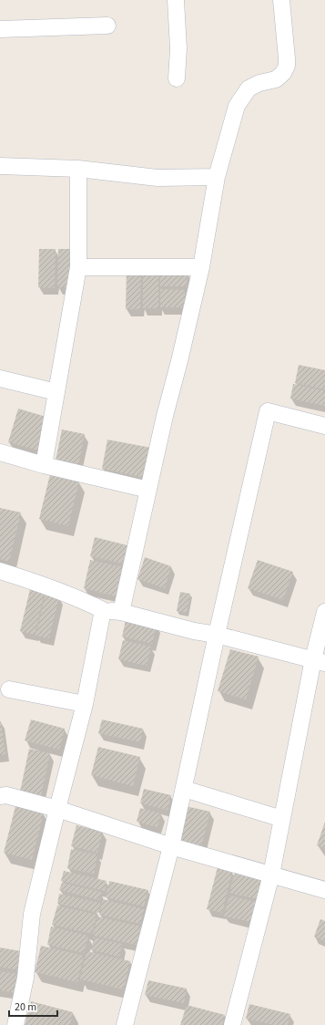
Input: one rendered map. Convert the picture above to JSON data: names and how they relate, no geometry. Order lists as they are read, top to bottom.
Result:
{
  "scale_bar": "20 m"
}
